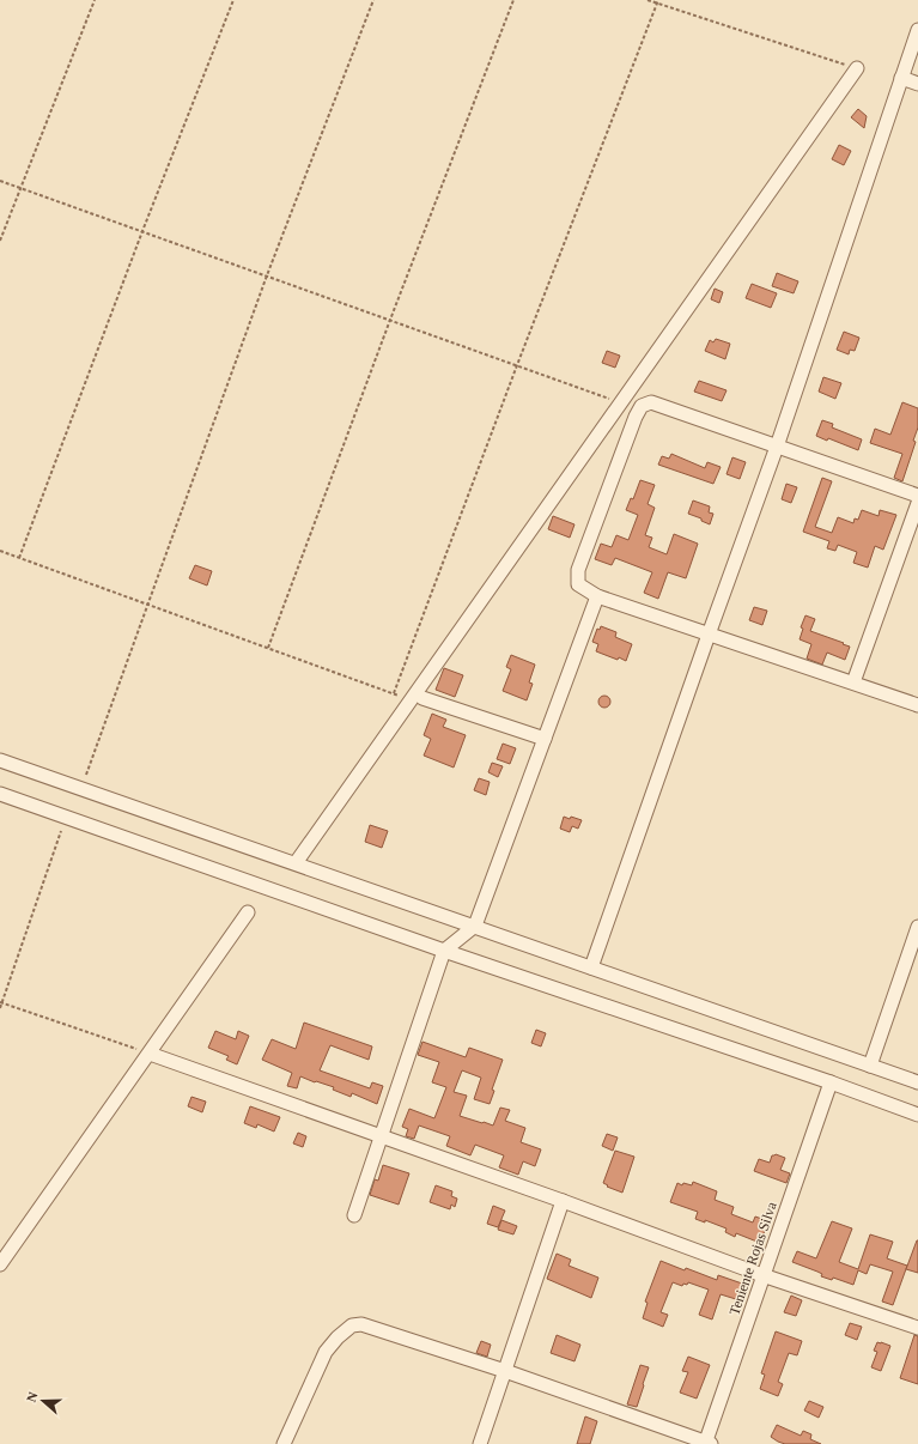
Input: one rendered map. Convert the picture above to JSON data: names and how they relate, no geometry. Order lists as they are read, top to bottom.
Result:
{
  "streets": {
    "street": ["Teniente Rojas Silva"]
  },
  "north": "left"
}
